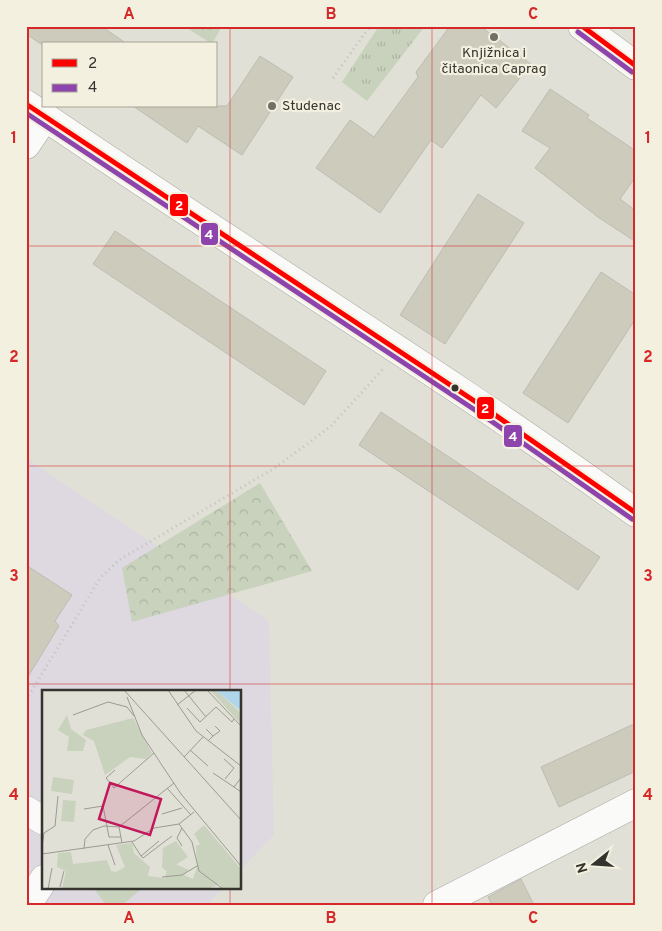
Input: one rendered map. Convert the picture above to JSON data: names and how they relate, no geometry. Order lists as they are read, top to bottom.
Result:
{
  "places": ["Knjižnica i čitaonica Caprag", "Studenac"],
  "lines": ["transit line 2", "transit line 4"],
  "legend": ["2", "4"],
  "north": "left",
  "grid": {
    "columns": ["A", "B", "C"],
    "rows": [
      "1",
      "2",
      "3",
      "4"
    ]
  }
}
